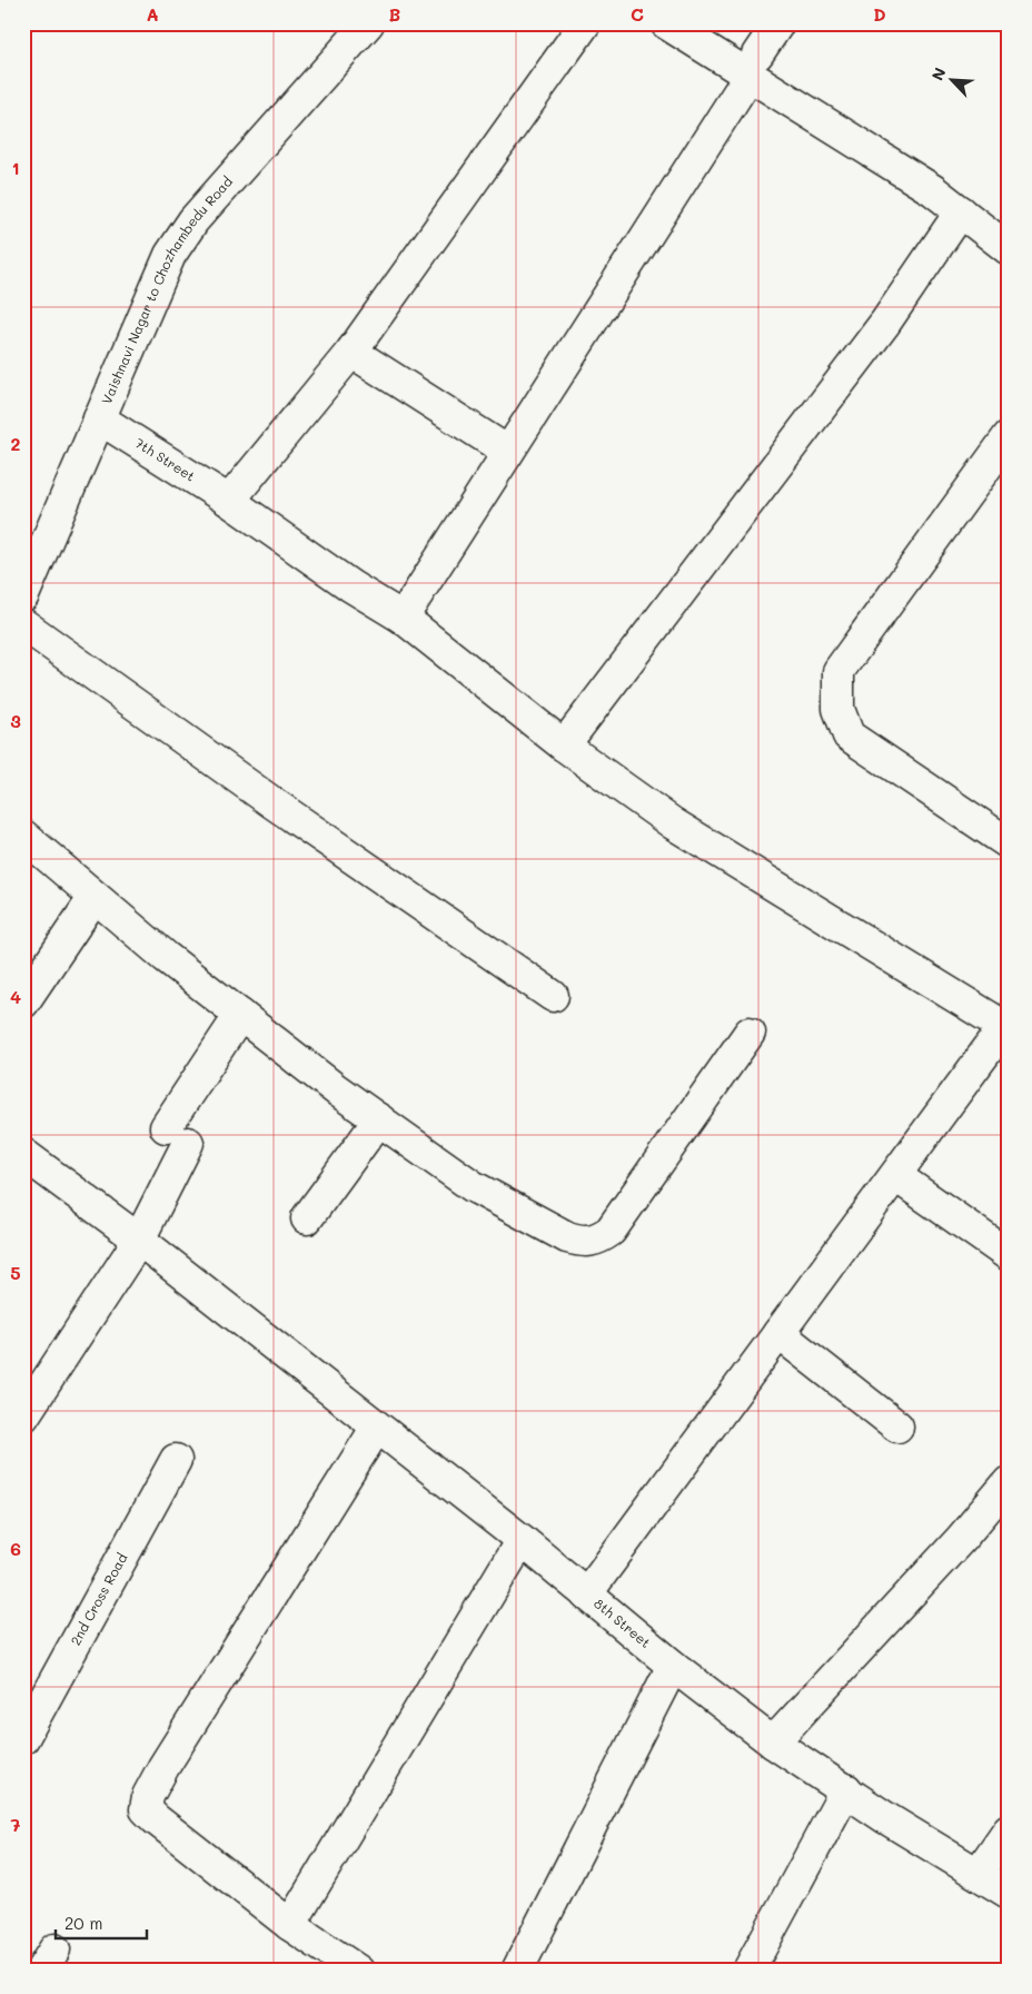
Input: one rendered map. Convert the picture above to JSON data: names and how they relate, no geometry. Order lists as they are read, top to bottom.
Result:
{
  "streets": {
    "street": [
      "Vaishnavi Nagar to Chozhambedu Road",
      "7th Street",
      "2nd Cross Road",
      "8th Street"
    ]
  },
  "crossings": [
    ["Vaishnavi Nagar to Chozhambedu Road", "7th Street"]
  ],
  "scale_bar": "20 m",
  "north": "top left",
  "grid": {
    "columns": [
      "A",
      "B",
      "C",
      "D"
    ],
    "rows": [
      "1",
      "2",
      "3",
      "4",
      "5",
      "6",
      "7"
    ]
  }
}
